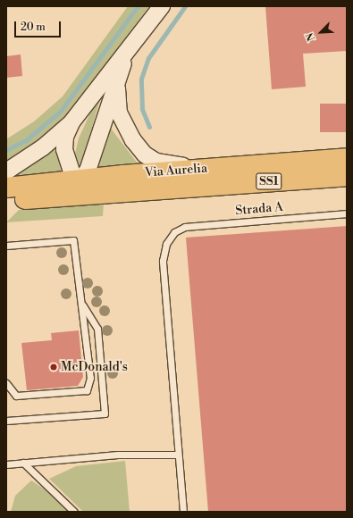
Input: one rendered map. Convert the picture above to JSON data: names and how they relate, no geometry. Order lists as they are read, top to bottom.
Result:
{
  "streets": {
    "main road": ["Via Aurelia", "SS1"],
    "lane": ["Strada A"]
  },
  "places": ["McDonald's"],
  "scale_bar": "20 m",
  "north": "bottom left"
}
